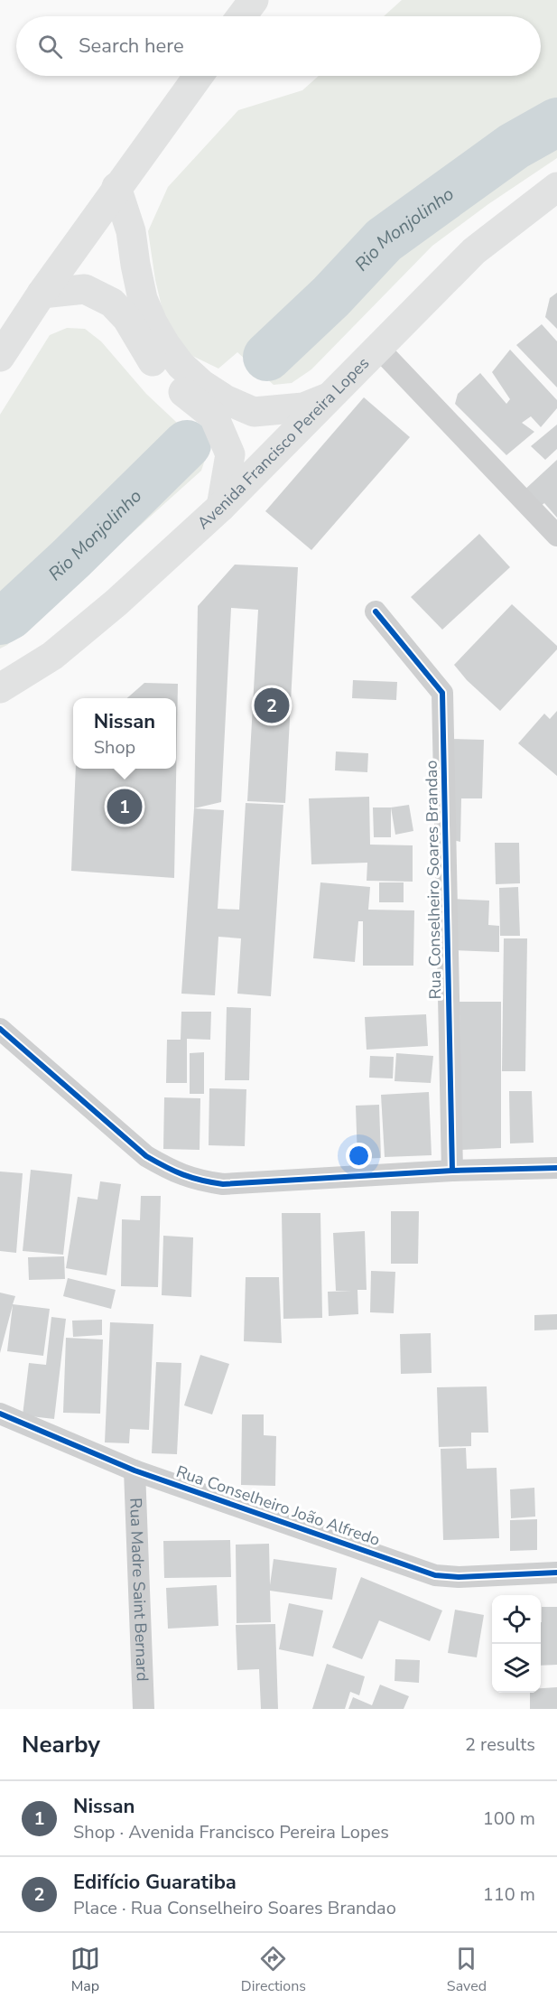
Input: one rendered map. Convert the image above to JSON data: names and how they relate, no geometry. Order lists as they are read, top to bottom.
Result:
{
  "streets": {
    "main road": ["Avenida Francisco Pereira Lopes"],
    "street": ["Rua Conselheiro Soares Brandao", "Rua Conselheiro João Alfredo", "Rua Madre Saint Bernard"]
  },
  "crossings": [
    ["Rua Conselheiro João Alfredo", "Rua Madre Saint Bernard"]
  ],
  "water": ["Rio Monjolinho"],
  "page": {
    "search": "Search here",
    "pins": ["2", "1"],
    "popup": ["Nissan", "Shop"],
    "heading": ["Nearby", "2 results"],
    "list": [
      {
        "mark": "1",
        "name": "Nissan",
        "note": "Shop · Avenida Francisco Pereira Lopes",
        "value": "100 m"
      },
      {
        "mark": "2",
        "name": "Edifício Guaratiba",
        "note": "Place · Rua Conselheiro Soares Brandao",
        "value": "110 m"
      }
    ],
    "nav": ["Map", "Directions", "Saved"]
  }
}
